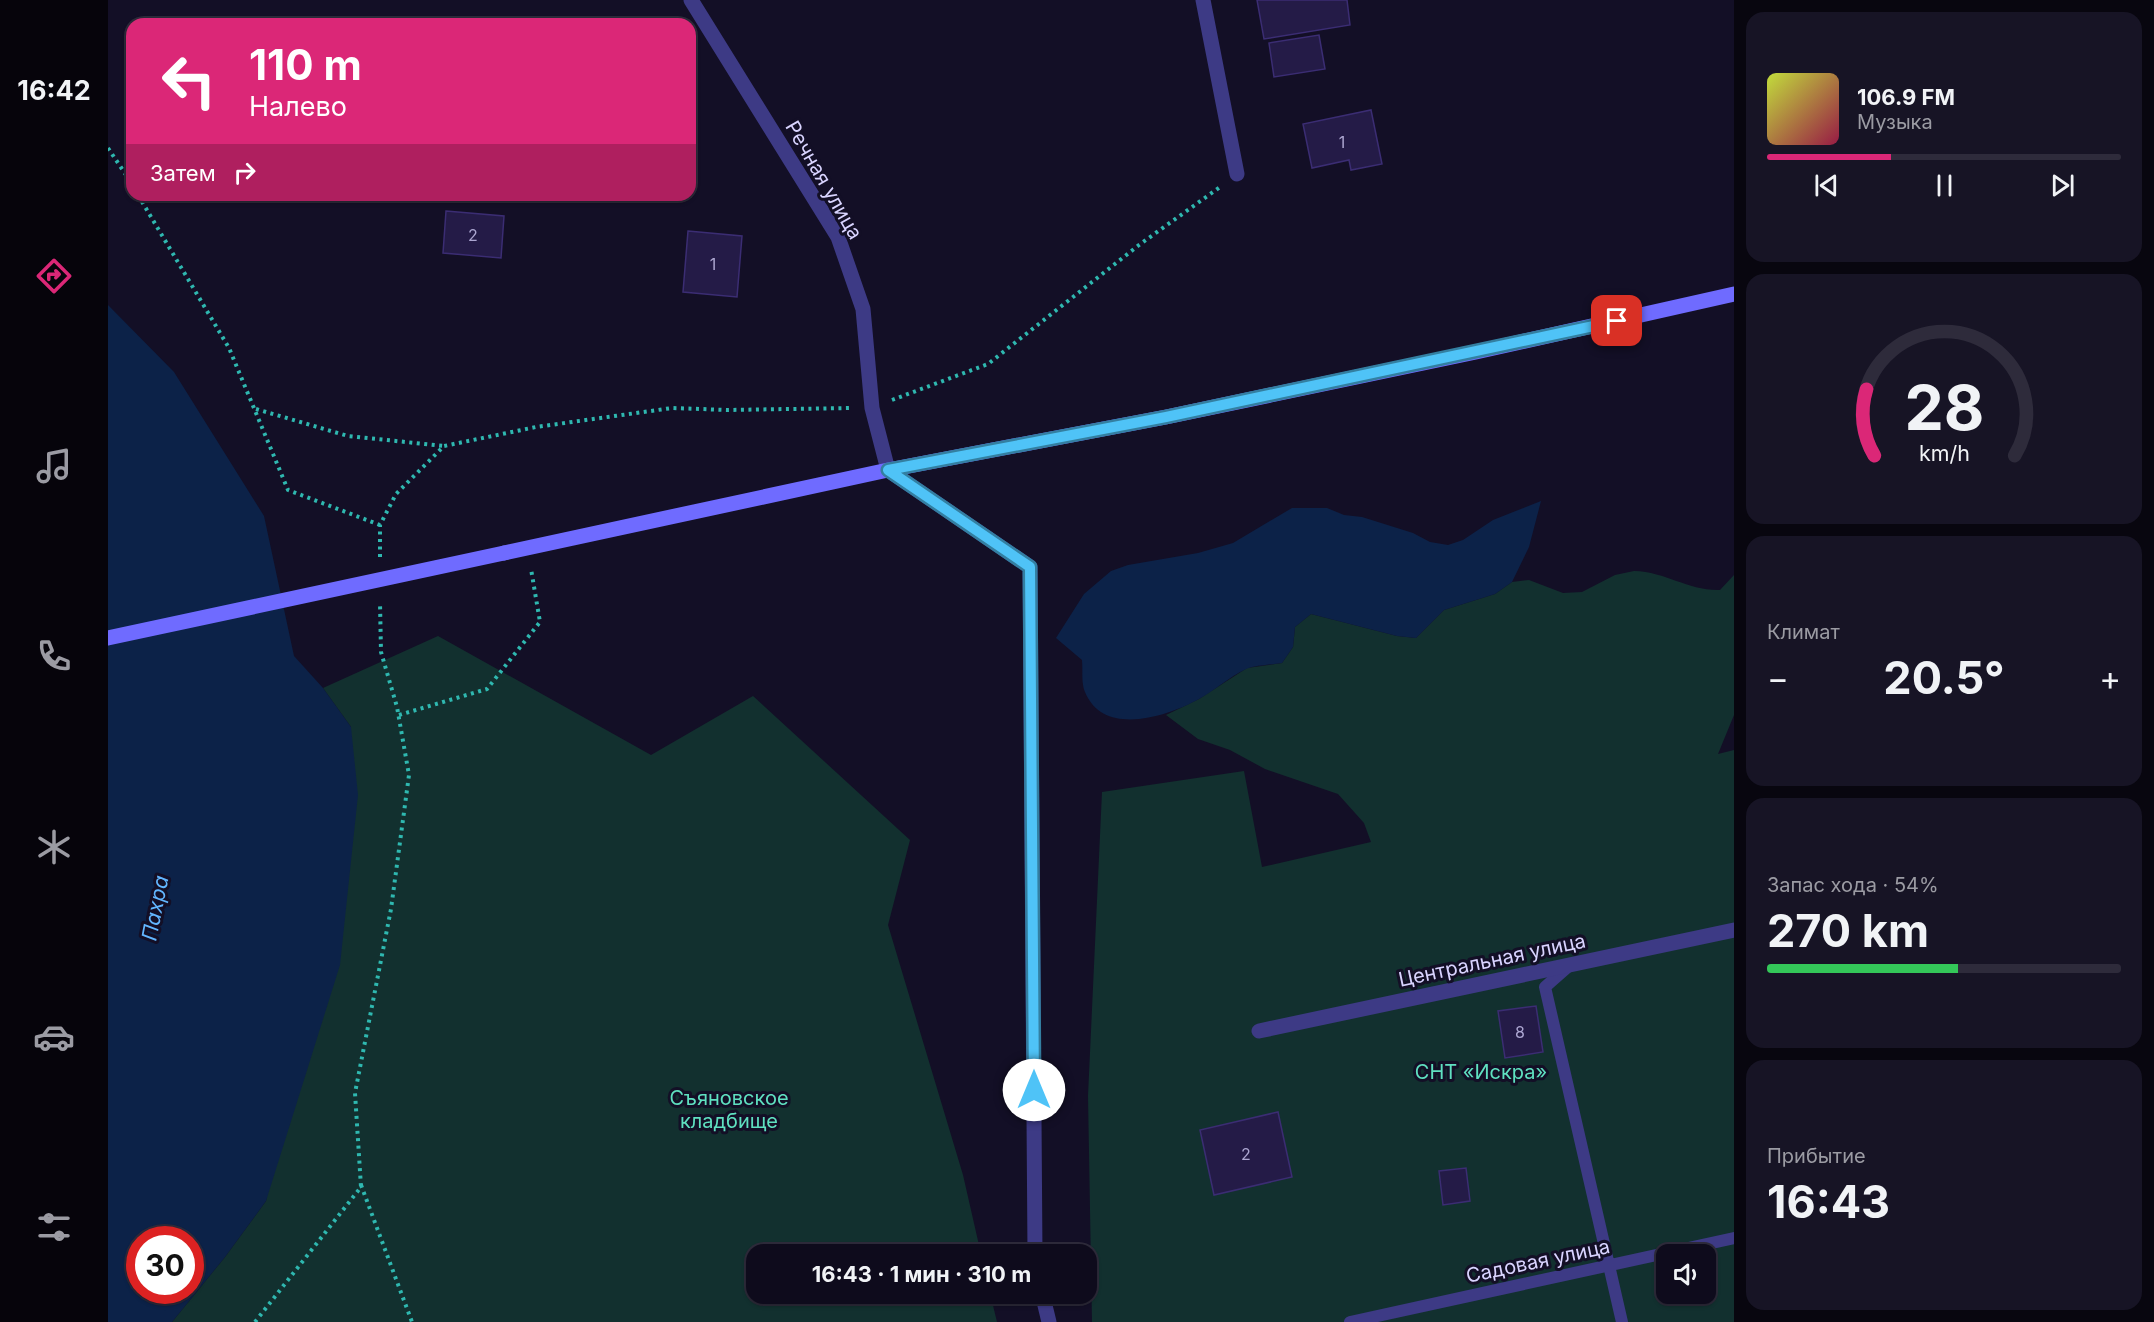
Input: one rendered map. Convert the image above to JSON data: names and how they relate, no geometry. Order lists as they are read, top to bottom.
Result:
{
  "streets": {
    "street": ["Речная улица", "Центральная улица"],
    "lane": ["Садовая улица"]
  },
  "water": ["Пахра"],
  "parks": ["СНТ «Искра»", "Съяновское кладбище"],
  "house_numbers": [
    "1",
    "2",
    "1",
    "8",
    "2"
  ],
  "page": {
    "tabs": "16:42",
    "turn": ["110 m", "Налево"],
    "song": ["106.9 FM", "Музыка"],
    "then": "Затем",
    "tile": [
      "Климат",
      ["Запас хода · 54%", "270 km"],
      ["Прибытие", "16:43"]
    ],
    "heat": ["−", "20.5°", "+"],
    "limit": "30",
    "trip": "16:43 · 1 мин · 310 m",
    "gauge": ["28", "km/h"]
  }
}
